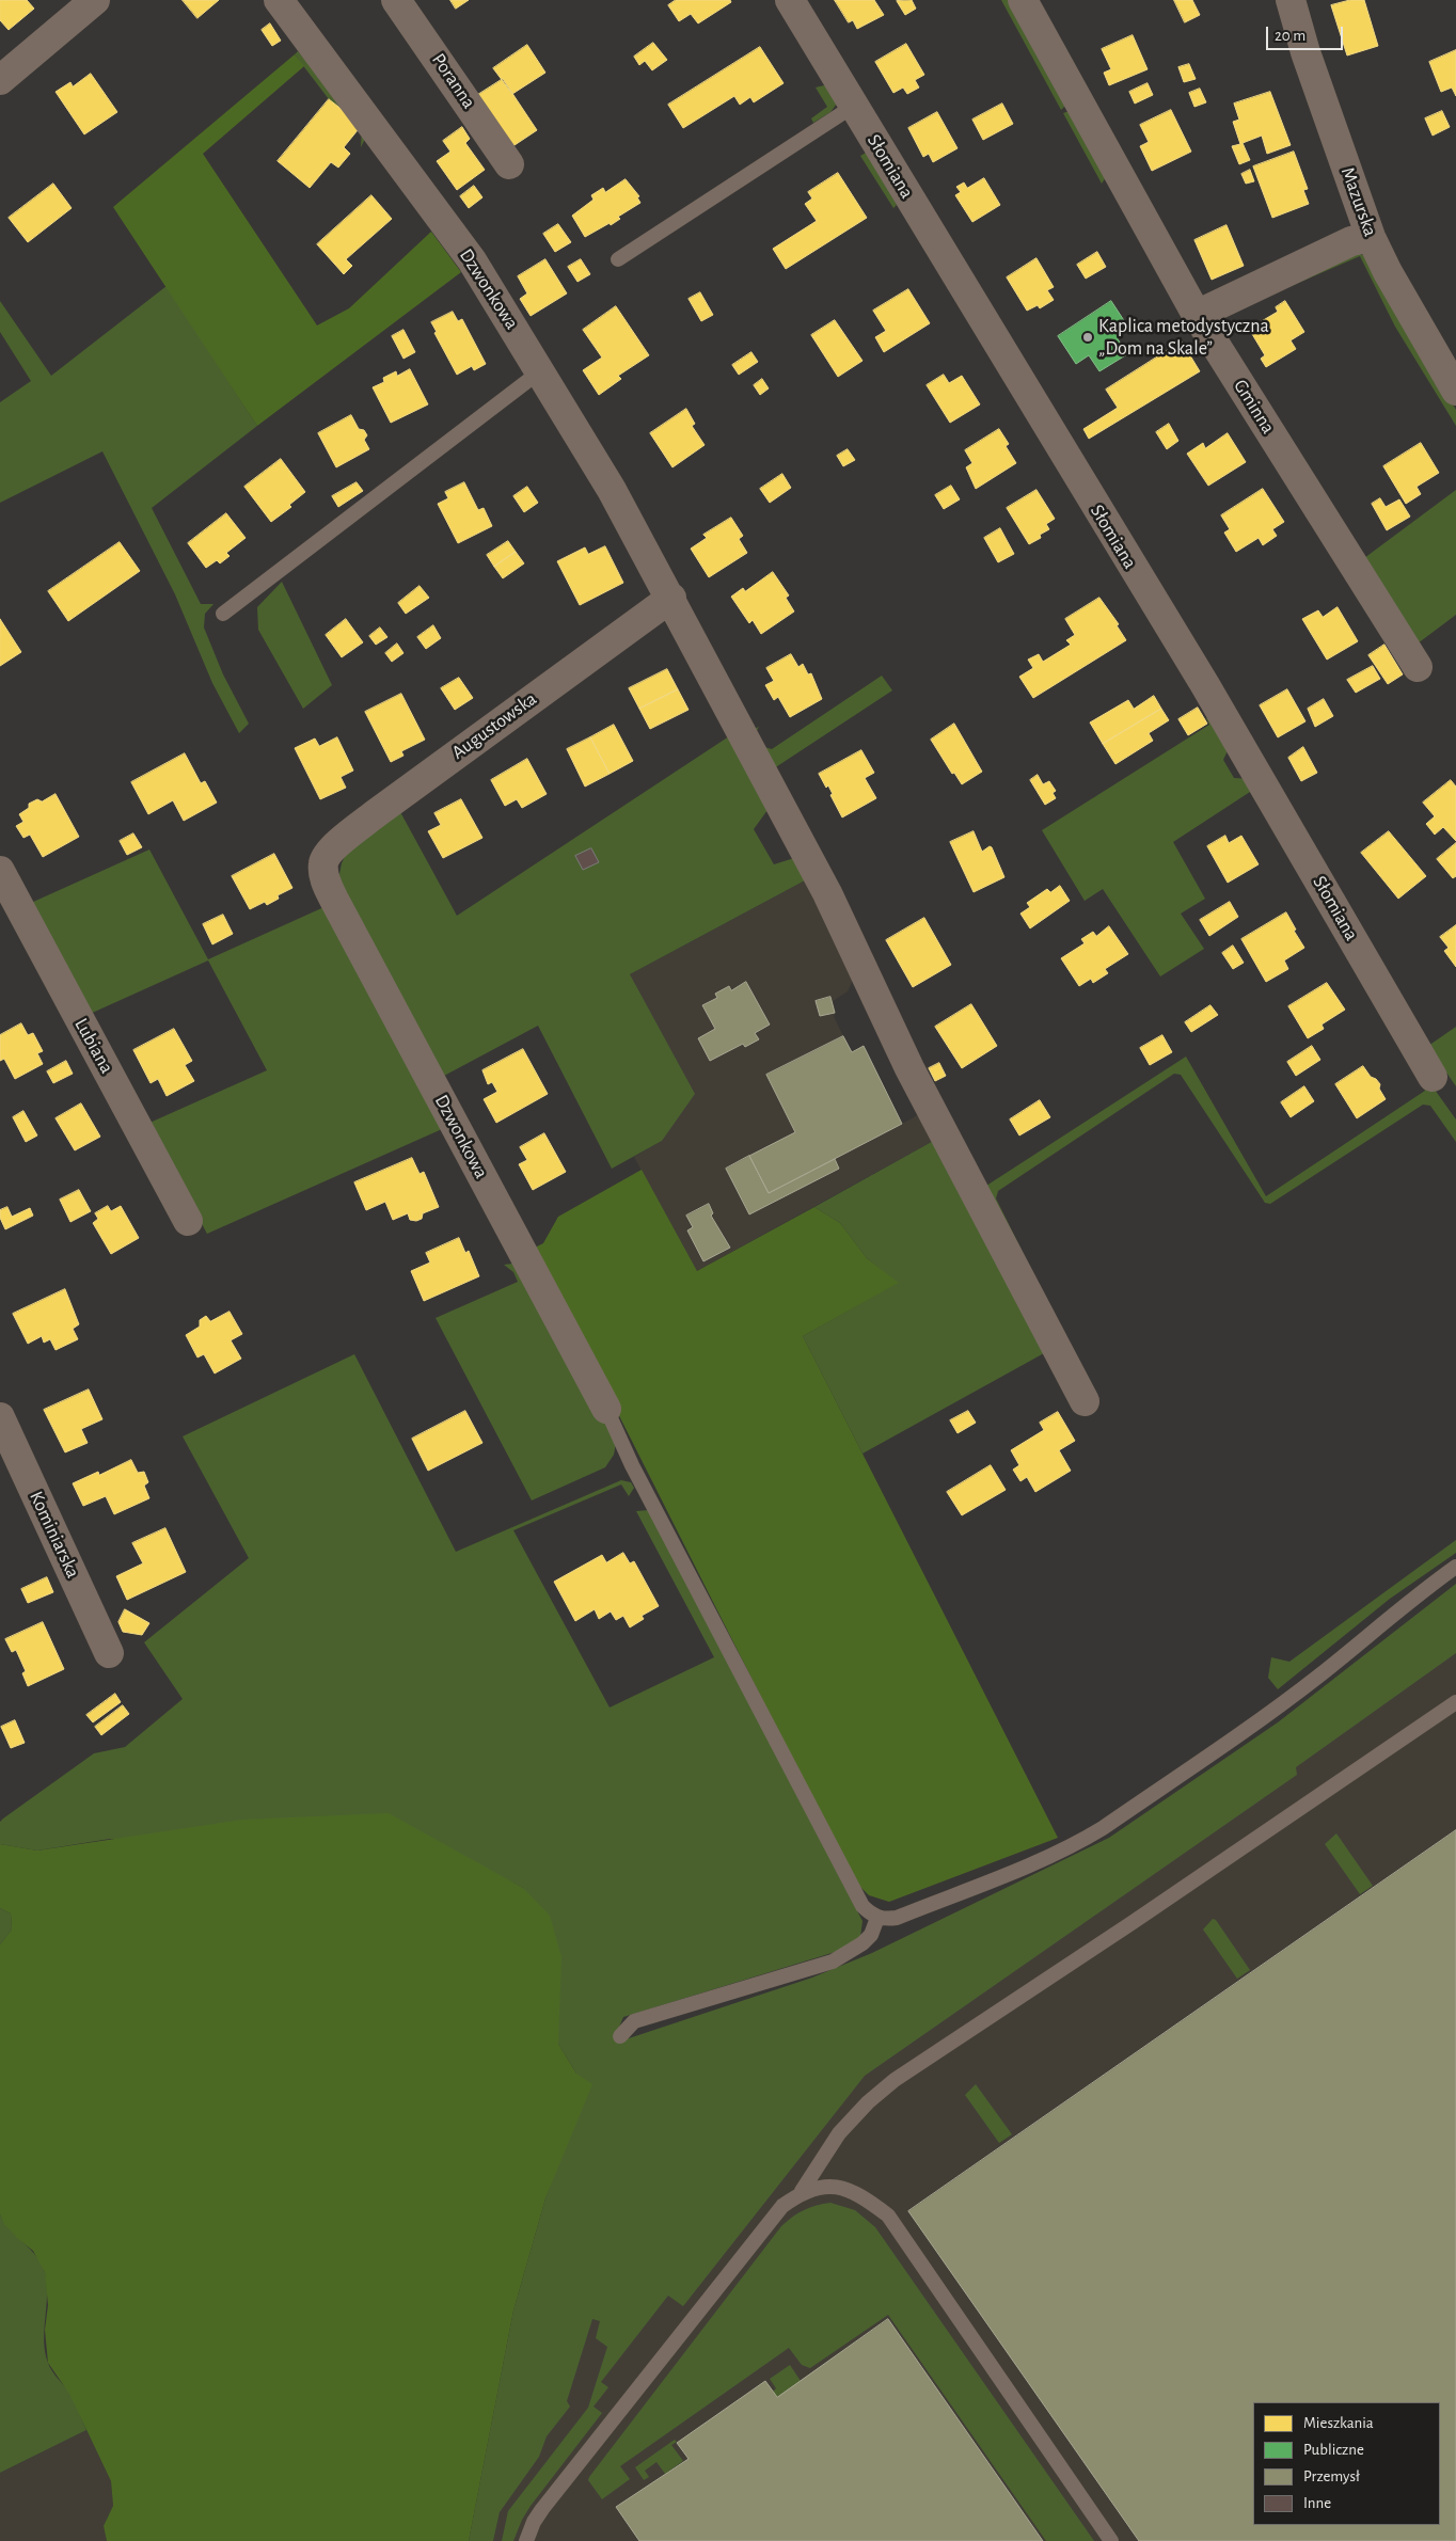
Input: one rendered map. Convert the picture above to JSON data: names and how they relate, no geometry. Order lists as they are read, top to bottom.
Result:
{
  "streets": {
    "street": [
      "Poranna",
      "Słomiana",
      "Mazurska",
      "Dzwonkowa",
      "Gminna",
      "Augustowska",
      "Lubiana",
      "Kominiarska"
    ]
  },
  "crossings": [
    ["Dzwonkowa", "Augustowska"]
  ],
  "places": ["Kaplica metodystyczna „Dom na Skale”"],
  "legend": [
    "Mieszkania",
    "Publiczne",
    "Przemysł",
    "Inne"
  ],
  "scale_bar": "20 m"
}
